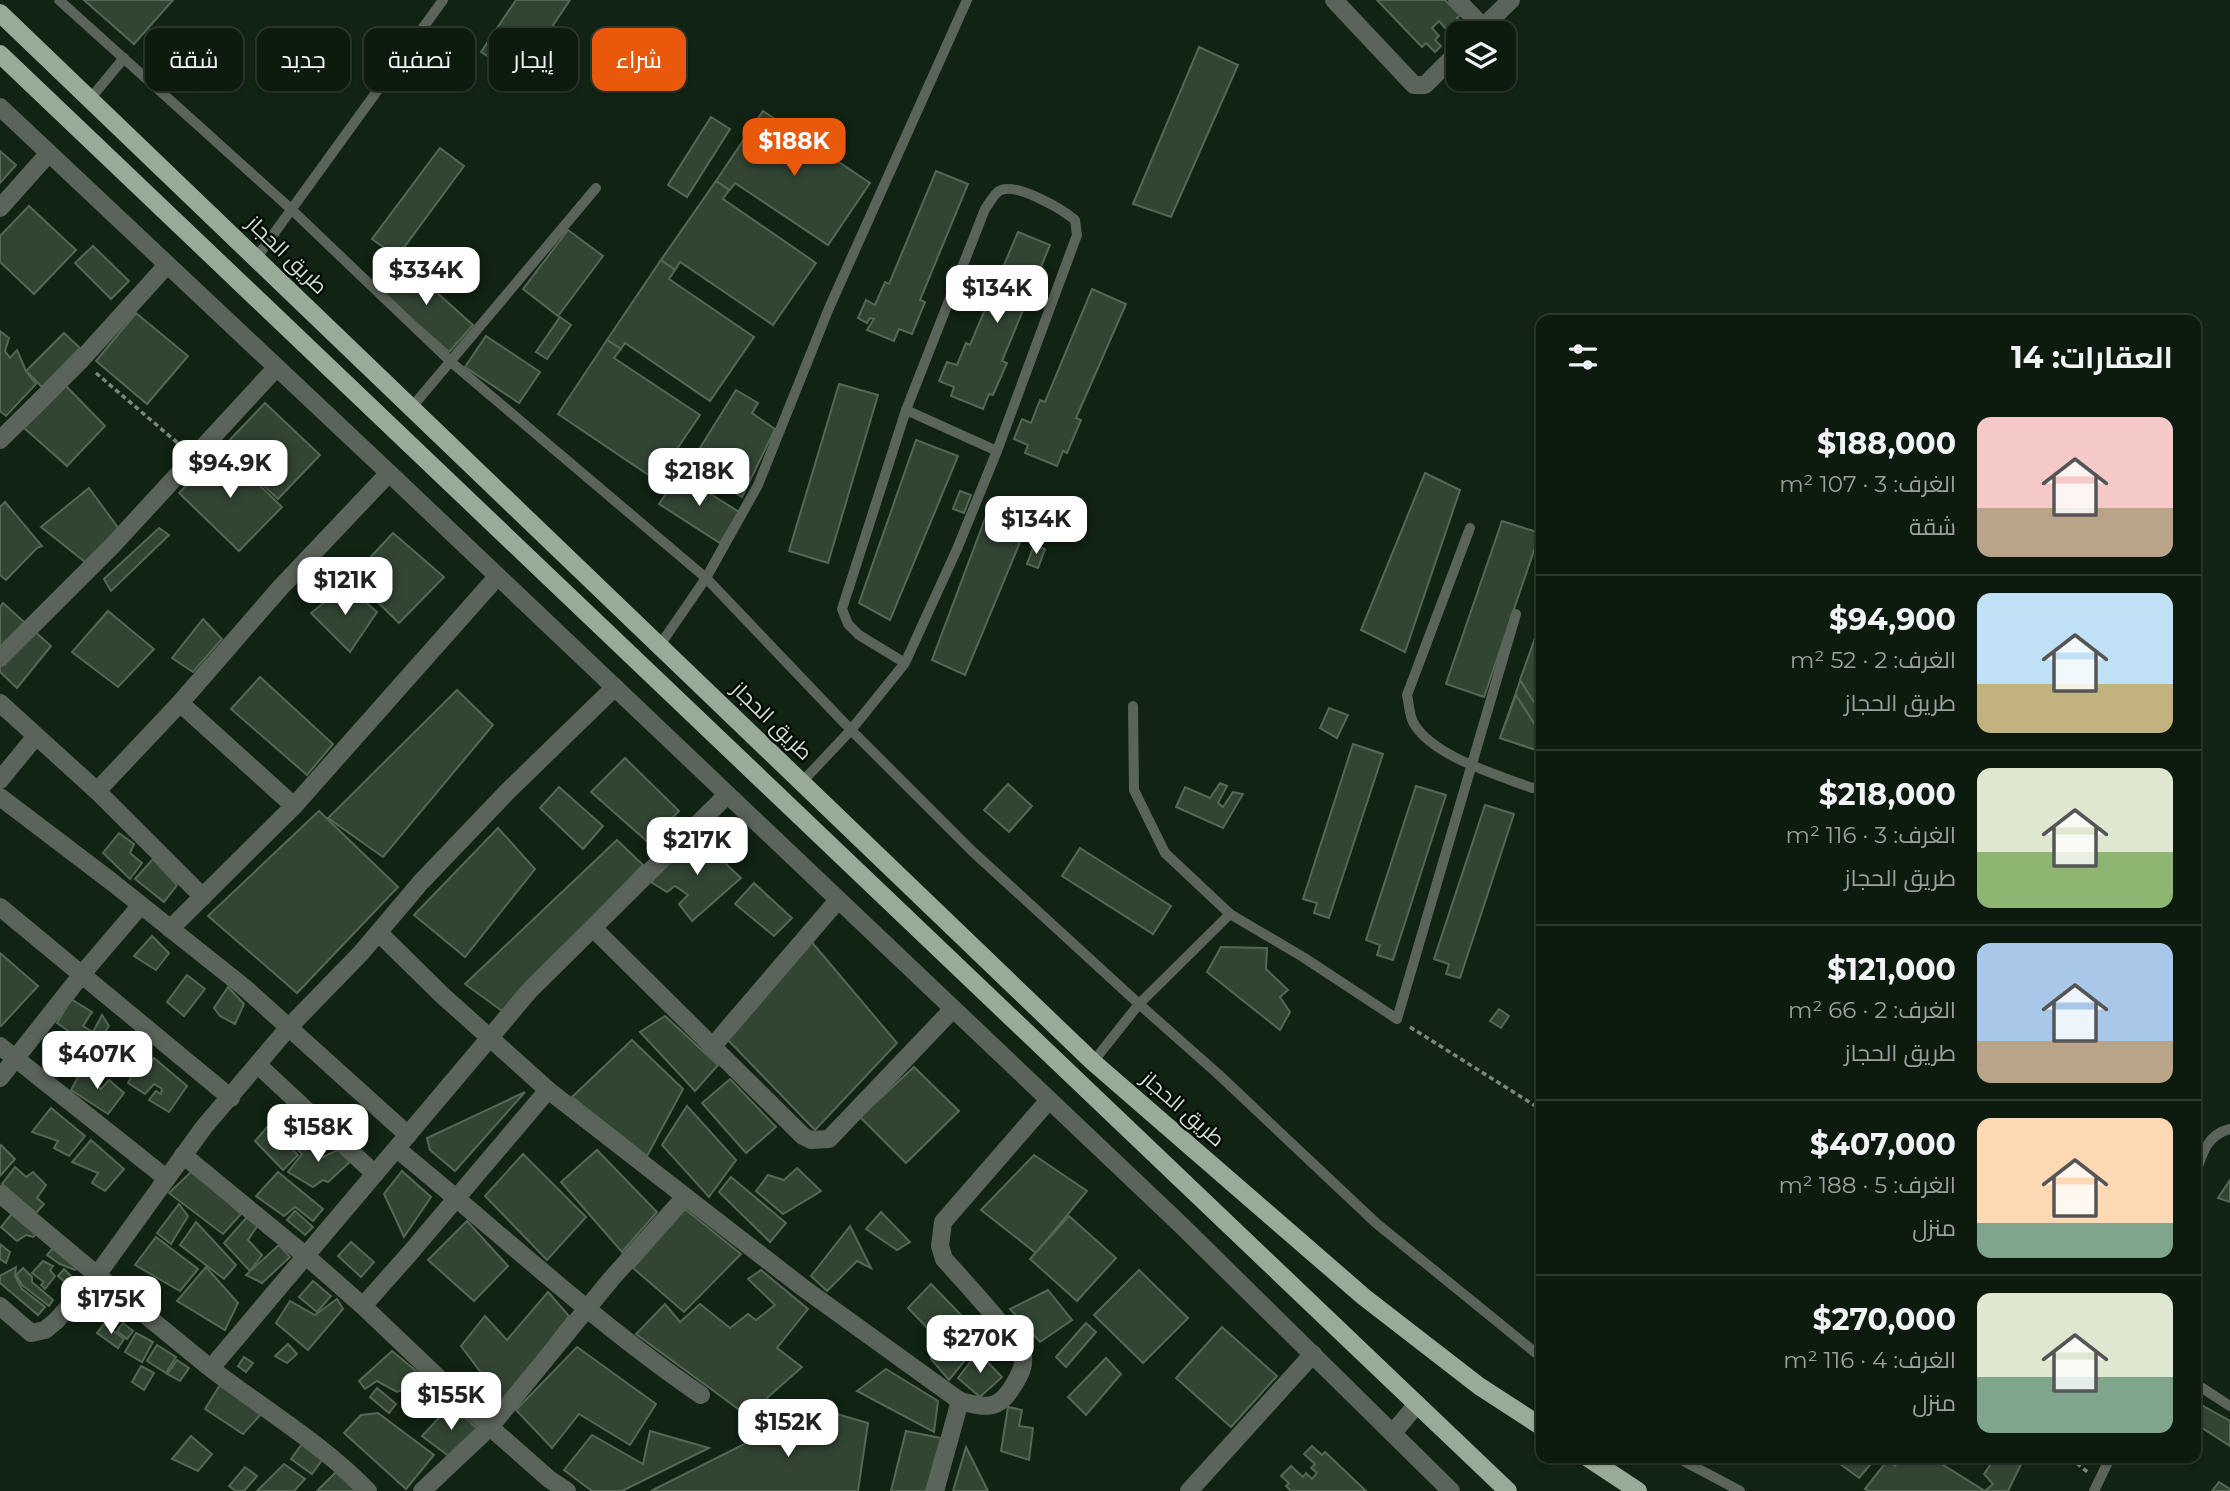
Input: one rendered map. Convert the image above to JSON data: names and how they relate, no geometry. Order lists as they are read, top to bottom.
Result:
{
  "streets": {
    "main road": ["طريق الحجاز"]
  },
  "page": {
    "chip": [
      "شراء",
      "إيجار",
      "تصفية",
      "جديد",
      "شقة"
    ],
    "price": [
      "$188K",
      "$334K",
      "$134K",
      "$94.9K",
      "$218K",
      "$134K",
      "$121K",
      "$217K",
      "$407K",
      "$158K",
      "$175K",
      "$270K",
      "$155K",
      "$152K"
    ],
    "heading": "العقارات: 14",
    "list": [
      {
        "name": "$188,000",
        "note": "الغرف: 3 · 107 m² · شقة"
      },
      {
        "name": "$94,900",
        "note": "الغرف: 2 · 52 m² · طريق الحجاز"
      },
      {
        "name": "$218,000",
        "note": "الغرف: 3 · 116 m² · طريق الحجاز"
      },
      {
        "name": "$121,000",
        "note": "الغرف: 2 · 66 m² · طريق الحجاز"
      },
      {
        "name": "$407,000",
        "note": "الغرف: 5 · 188 m² · منزل"
      },
      {
        "name": "$270,000",
        "note": "الغرف: 4 · 116 m² · منزل"
      }
    ]
  }
}
